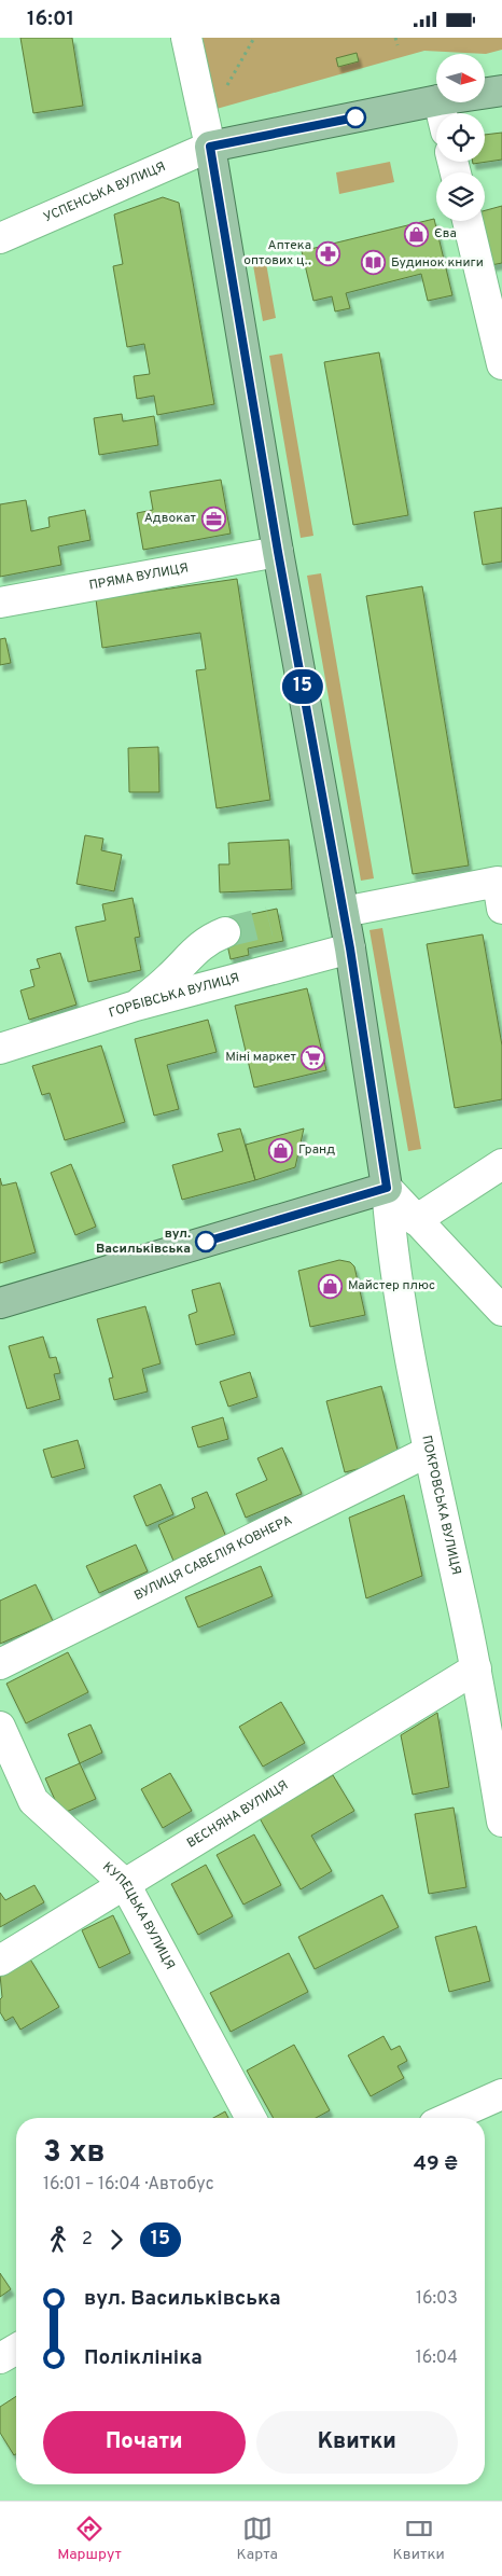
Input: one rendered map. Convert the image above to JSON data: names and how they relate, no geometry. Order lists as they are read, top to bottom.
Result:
{
  "streets": {
    "main road": ["ПОКРОВСЬКА ВУЛИЦЯ"],
    "street": [
      "УСПЕНСЬКА ВУЛИЦЯ",
      "ПРЯМА ВУЛИЦЯ",
      "ГОРБІВСЬКА ВУЛИЦЯ",
      "ВУЛИЦЯ САВЕЛІЯ КОВНЕРА",
      "ВЕСНЯНА ВУЛИЦЯ",
      "КУПЕЦЬКА ВУЛИЦЯ"
    ]
  },
  "crossings": [
    ["УСПЕНСЬКА ВУЛИЦЯ", "ПОКРОВСЬКА ВУЛИЦЯ"],
    ["ПРЯМА ВУЛИЦЯ", "ПОКРОВСЬКА ВУЛИЦЯ"],
    ["ГОРБІВСЬКА ВУЛИЦЯ", "ПОКРОВСЬКА ВУЛИЦЯ"],
    ["ПОКРОВСЬКА ВУЛИЦЯ", "ВУЛИЦЯ САВЕЛІЯ КОВНЕРА"],
    ["ПОКРОВСЬКА ВУЛИЦЯ", "ВЕСНЯНА ВУЛИЦЯ"],
    ["ВЕСНЯНА ВУЛИЦЯ", "КУПЕЦЬКА ВУЛИЦЯ"]
  ],
  "places": {
    "shop": ["Єва", "Гранд", "Майстер плюс"],
    "pharmacy": ["Аптека оптових ц‥"],
    "library": ["Будинок книги"],
    "office": ["Адвокат"],
    "supermarket": ["Міні маркет"],
    "other": ["вул. Васильківська"]
  },
  "lines": ["bus line 15"],
  "north": "right",
  "page": {
    "status": "16:01",
    "on_map": "15",
    "heading": ["3 хв", "16:01 – 16:04 · Автобус", "49 ₴"],
    "legs": ["2", "15"],
    "list": [
      {
        "name": "вул. Васильківська",
        "value": "16:03"
      },
      {
        "name": "Поліклініка",
        "value": "16:04"
      }
    ],
    "buttons": ["Почати", "Квитки"],
    "tabs": ["Маршрут", "Карта", "Квитки"]
  }
}
